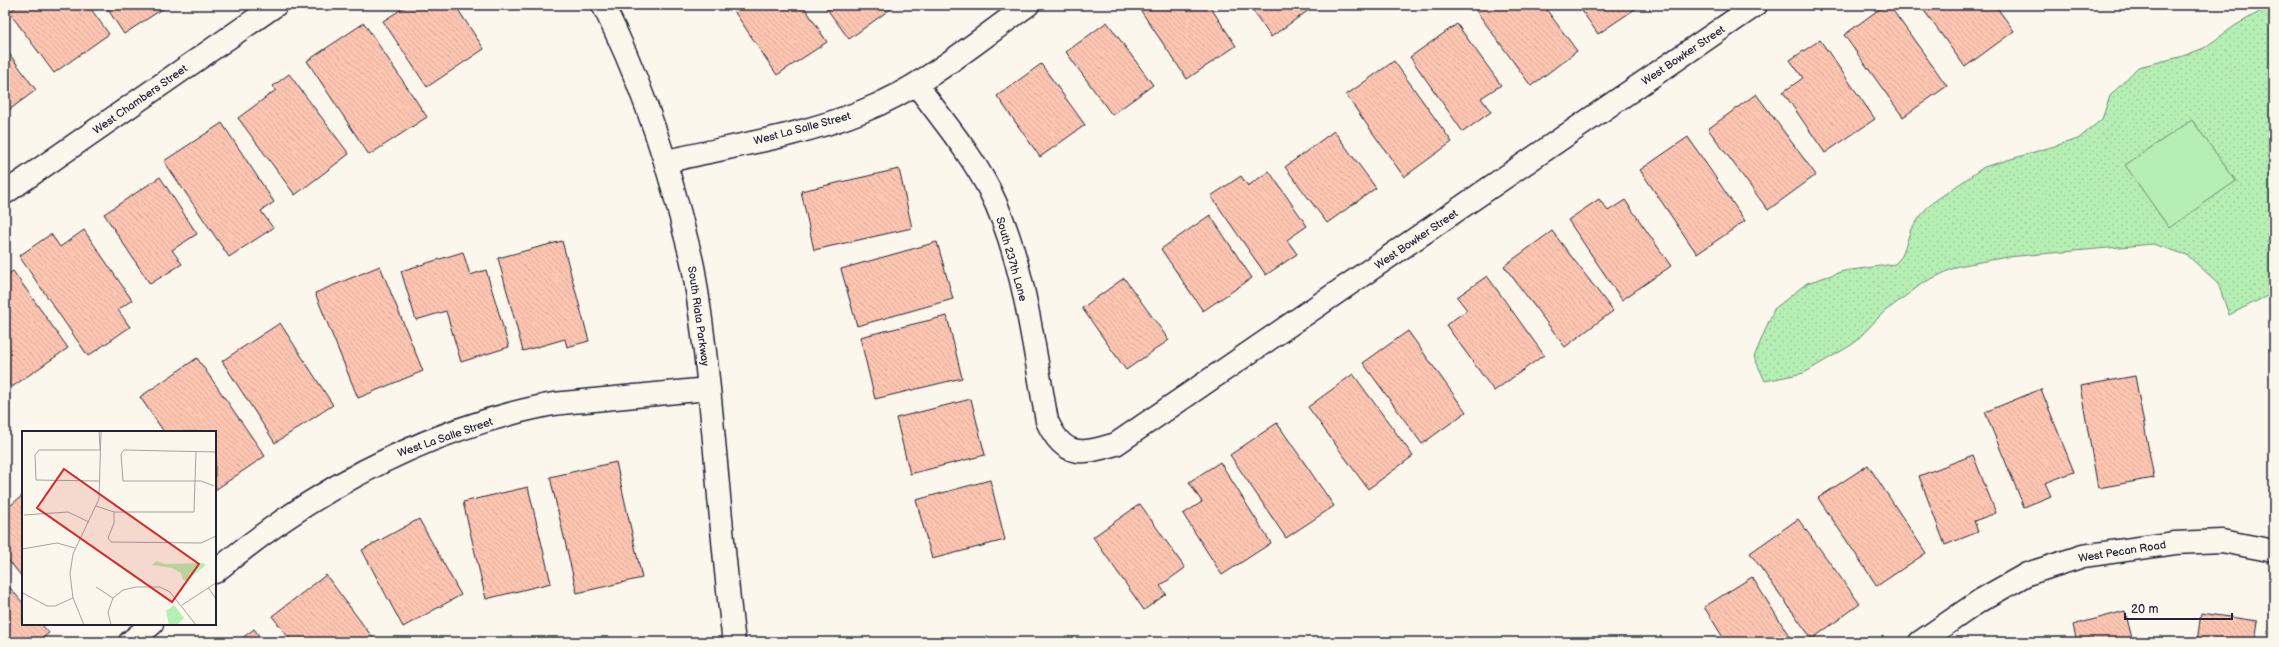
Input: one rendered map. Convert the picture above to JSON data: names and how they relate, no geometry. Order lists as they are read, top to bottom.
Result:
{
  "streets": {
    "street": [
      "West Bowker Street",
      "West Chambers Street",
      "West La Salle Street",
      "South 237th Lane",
      "South Riata Parkway",
      "West Pecan Road"
    ]
  },
  "crossings": [
    ["West Bowker Street", "South 237th Lane"],
    ["West La Salle Street", "South 237th Lane"],
    ["West La Salle Street", "South Riata Parkway"]
  ],
  "scale_bar": "20 m"
}
